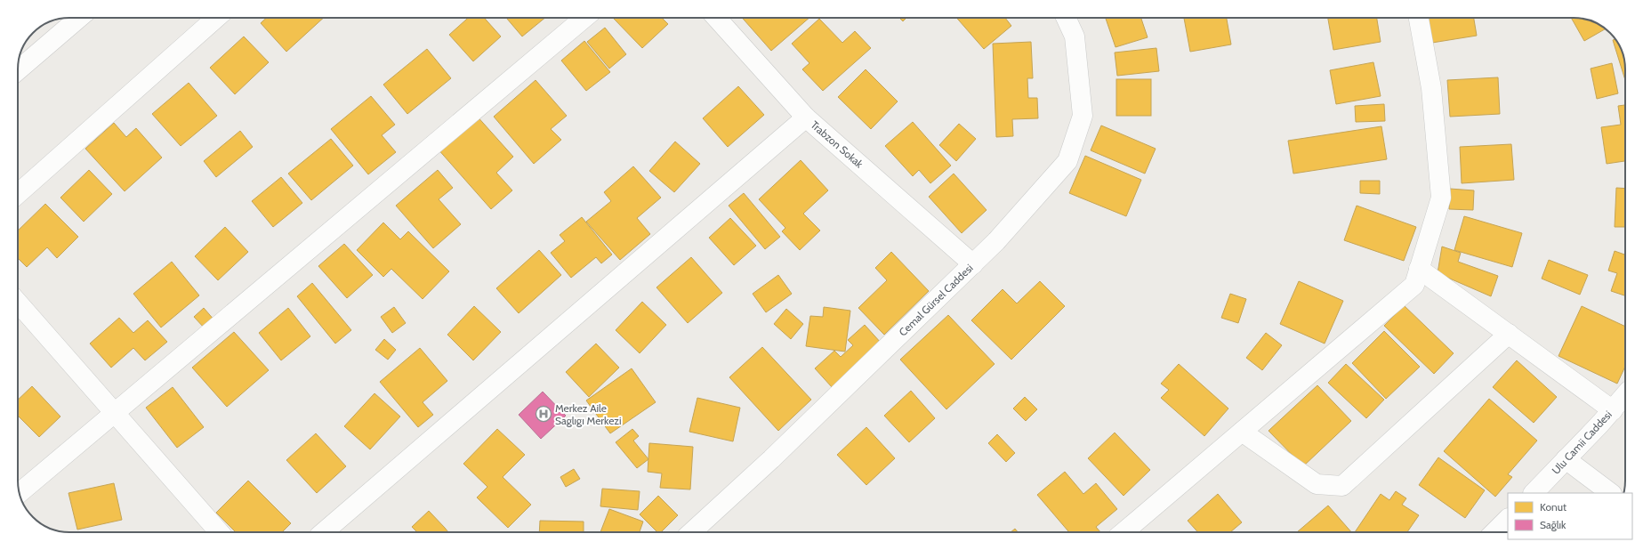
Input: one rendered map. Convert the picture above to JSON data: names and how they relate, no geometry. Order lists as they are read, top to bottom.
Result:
{
  "streets": {
    "street": ["Trabzon Sokak", "Cemal Gürsel Caddesi", "Ulu Camii Caddesi"]
  },
  "crossings": [
    ["Trabzon Sokak", "Cemal Gürsel Caddesi"]
  ],
  "places": {
    "hospital": ["Merkez Aile Saglıgı Merkezi"]
  },
  "legend": ["Konut", "Sağlık"]
}
